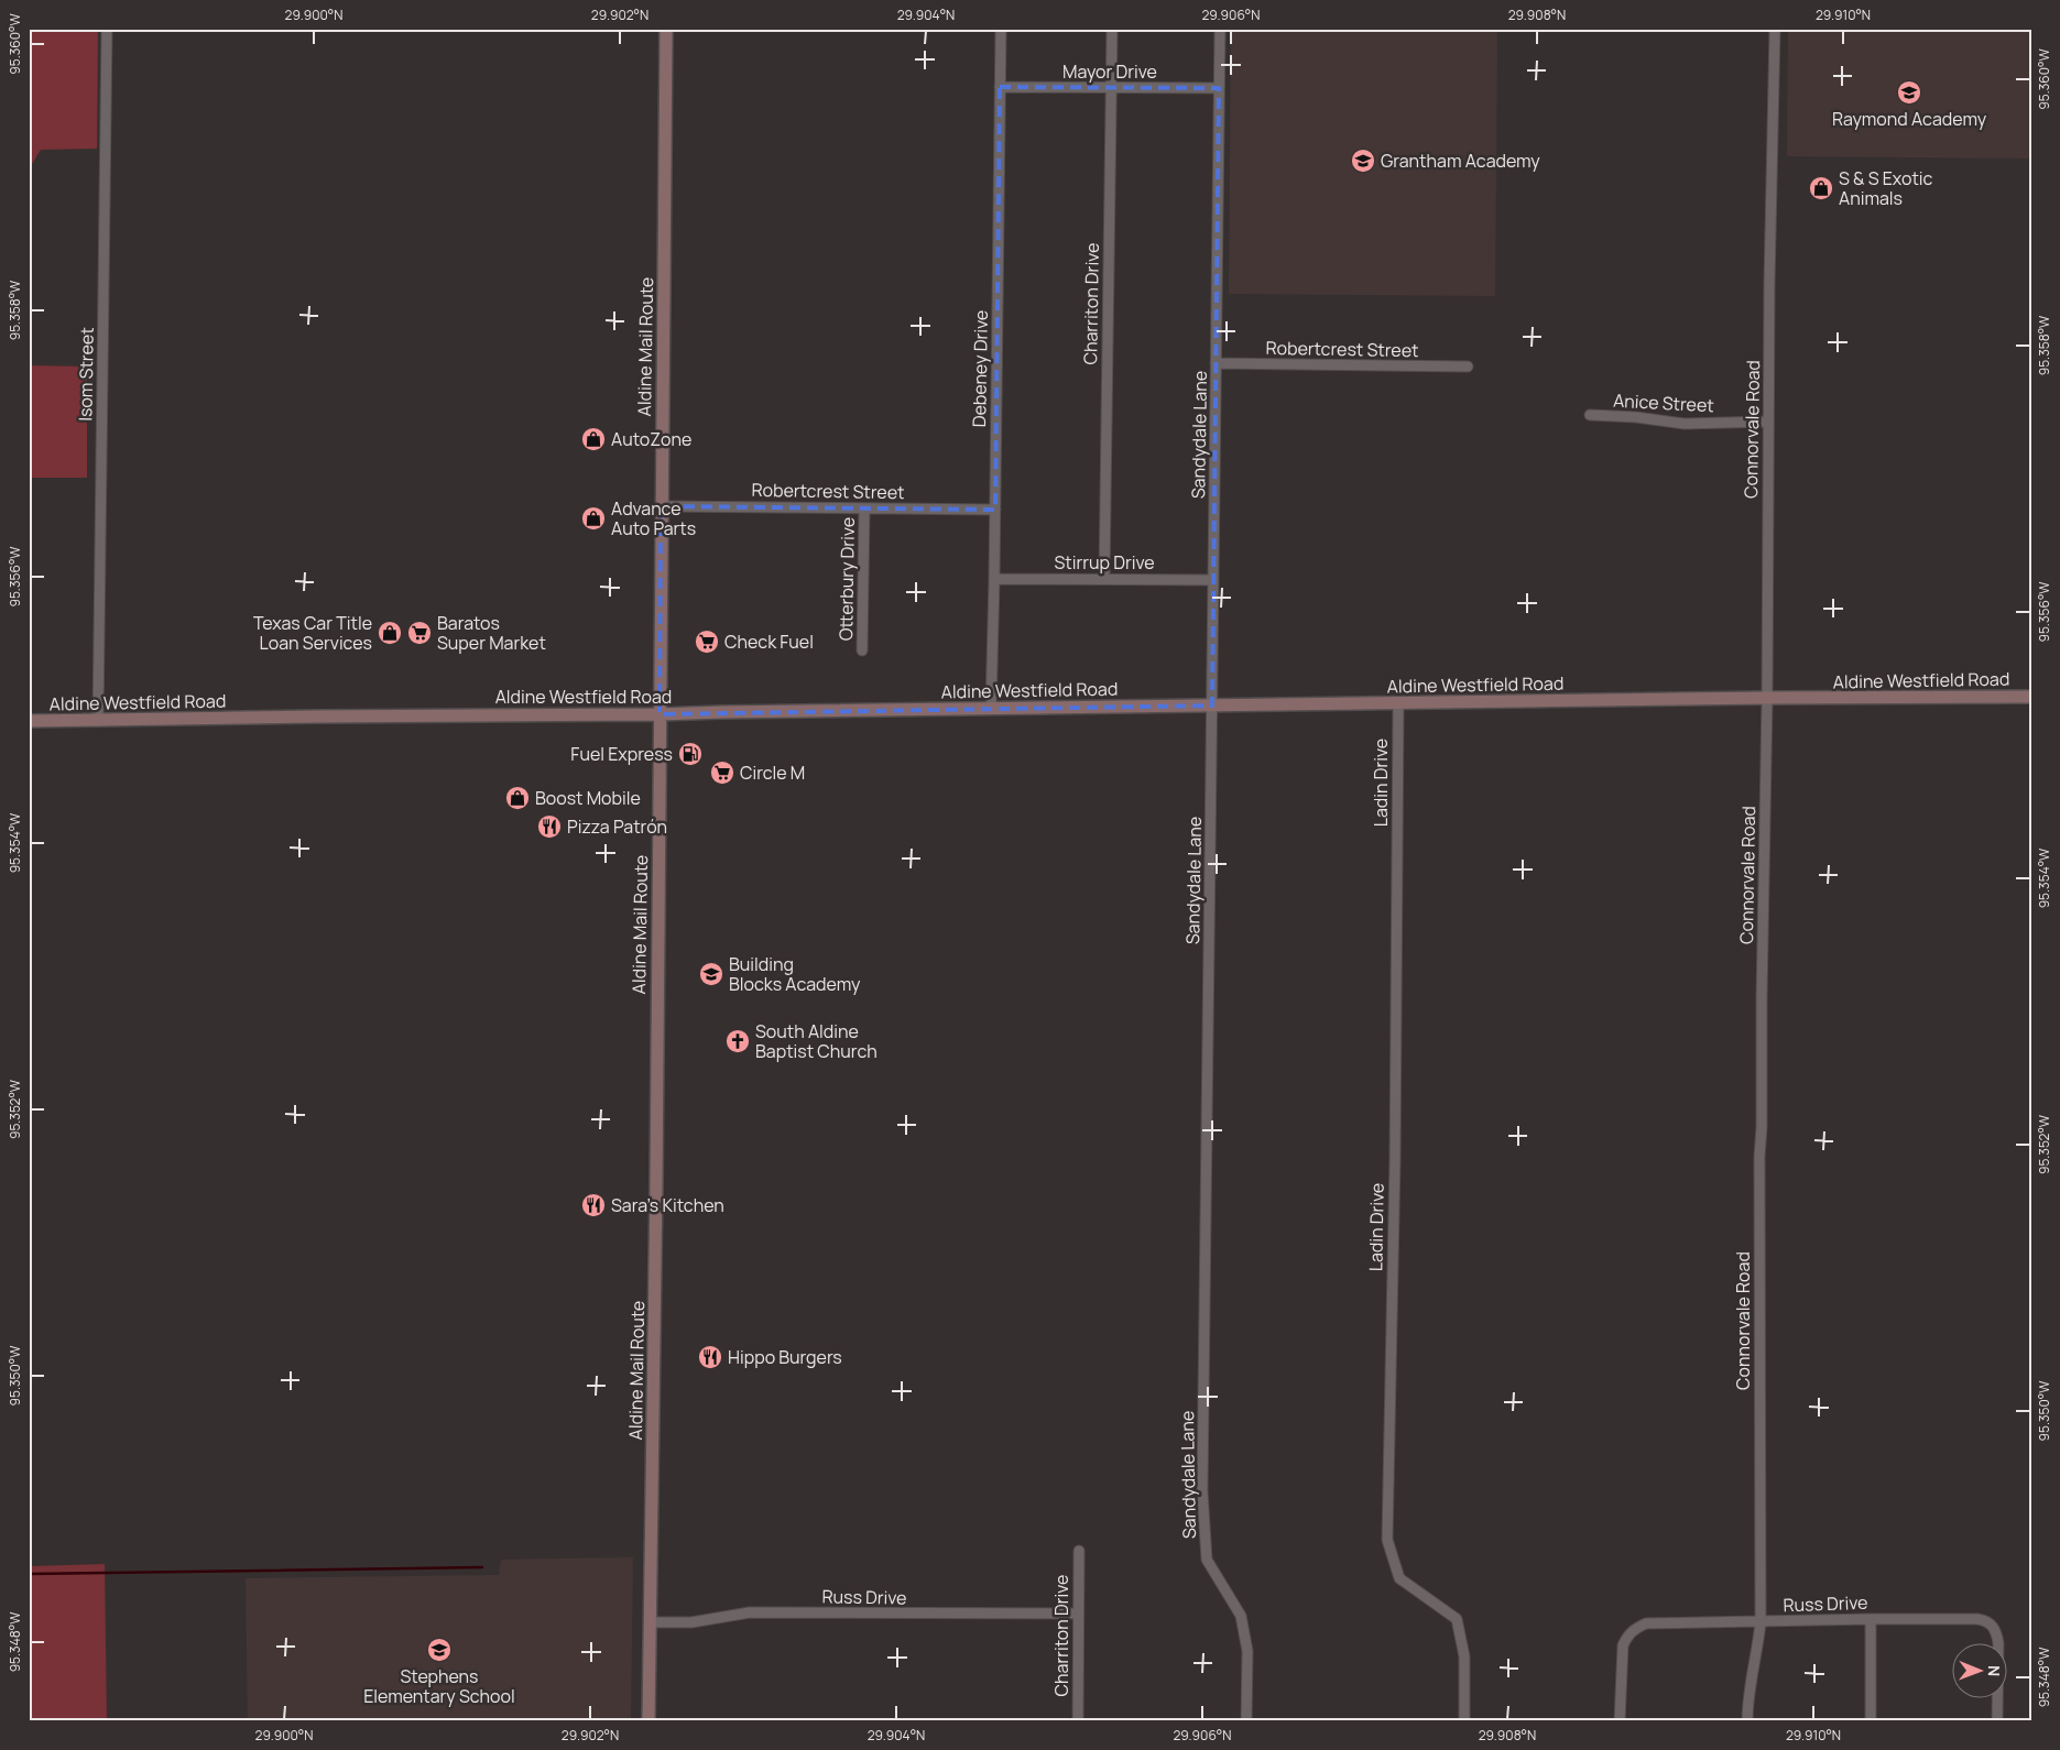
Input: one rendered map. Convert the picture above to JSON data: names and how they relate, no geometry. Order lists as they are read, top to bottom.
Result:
{
  "streets": {
    "main road": ["Aldine Mail Route", "Aldine Westfield Road"],
    "street": [
      "Mayor Drive",
      "Charriton Drive",
      "Robertcrest Street",
      "Debeney Drive",
      "Isom Street",
      "Anice Street",
      "Connorvale Road",
      "Sandydale Lane",
      "Stirrup Drive",
      "Otterbury Drive",
      "Ladin Drive",
      "Russ Drive"
    ]
  },
  "crossings": [
    ["Mayor Drive", "Charriton Drive"],
    ["Mayor Drive", "Debeney Drive"],
    ["Mayor Drive", "Sandydale Lane"],
    ["Charriton Drive", "Stirrup Drive"],
    ["Charriton Drive", "Russ Drive"],
    ["Aldine Mail Route", "Robertcrest Street"],
    ["Aldine Mail Route", "Aldine Westfield Road"],
    ["Aldine Mail Route", "Russ Drive"],
    ["Robertcrest Street", "Debeney Drive"],
    ["Robertcrest Street", "Sandydale Lane"],
    ["Robertcrest Street", "Otterbury Drive"],
    ["Debeney Drive", "Stirrup Drive"],
    ["Debeney Drive", "Aldine Westfield Road"],
    ["Isom Street", "Aldine Westfield Road"],
    ["Anice Street", "Connorvale Road"],
    ["Connorvale Road", "Aldine Westfield Road"],
    ["Connorvale Road", "Russ Drive"],
    ["Sandydale Lane", "Stirrup Drive"],
    ["Sandydale Lane", "Aldine Westfield Road"],
    ["Aldine Westfield Road", "Ladin Drive"]
  ],
  "places": {
    "school or university": [
      "Raymond Academy",
      "Grantham Academy",
      "Building Blocks Academy",
      "Stephens Elementary School"
    ],
    "shop": [
      "S & S Exotic Animals",
      "AutoZone",
      "Advance Auto Parts",
      "Texas Car Title Loan Services",
      "Boost Mobile"
    ],
    "supermarket": ["Baratos Super Market", "Check Fuel", "Circle M"],
    "fuel station": ["Fuel Express"],
    "restaurant": ["Pizza Patrón", "Sara's Kitchen", "Hippo Burgers"],
    "church": ["South Aldine Baptist Church"]
  },
  "north": "right",
  "coordinates": [
    "29.900°N",
    "29.902°N",
    "29.904°N",
    "29.906°N",
    "29.908°N",
    "29.910°N",
    "95.360°W",
    "95.358°W",
    "95.356°W",
    "95.354°W",
    "95.352°W",
    "95.350°W",
    "95.348°W"
  ]
}
